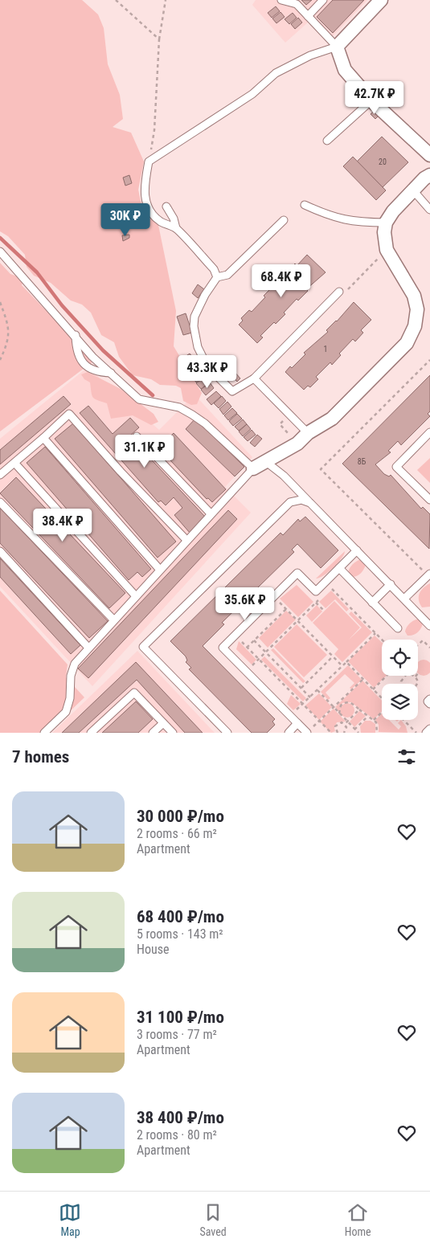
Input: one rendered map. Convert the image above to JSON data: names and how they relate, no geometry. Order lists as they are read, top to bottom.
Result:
{
  "house_numbers": ["20", "1", "8Б"],
  "page": {
    "price": [
      "42.7K ₽",
      "30K ₽",
      "68.4K ₽",
      "43.3K ₽",
      "31.1K ₽",
      "38.4K ₽",
      "35.6K ₽"
    ],
    "heading": "7 homes",
    "list": [
      {
        "name": "30 000 ₽/mo",
        "note": "2 rooms · 66 m² · Apartment"
      },
      {
        "name": "68 400 ₽/mo",
        "note": "5 rooms · 143 m² · House"
      },
      {
        "name": "31 100 ₽/mo",
        "note": "3 rooms · 77 m² · Apartment"
      },
      {
        "name": "38 400 ₽/mo",
        "note": "2 rooms · 80 m² · Apartment"
      }
    ],
    "tabs": ["Map", "Saved", "Home"]
  }
}
